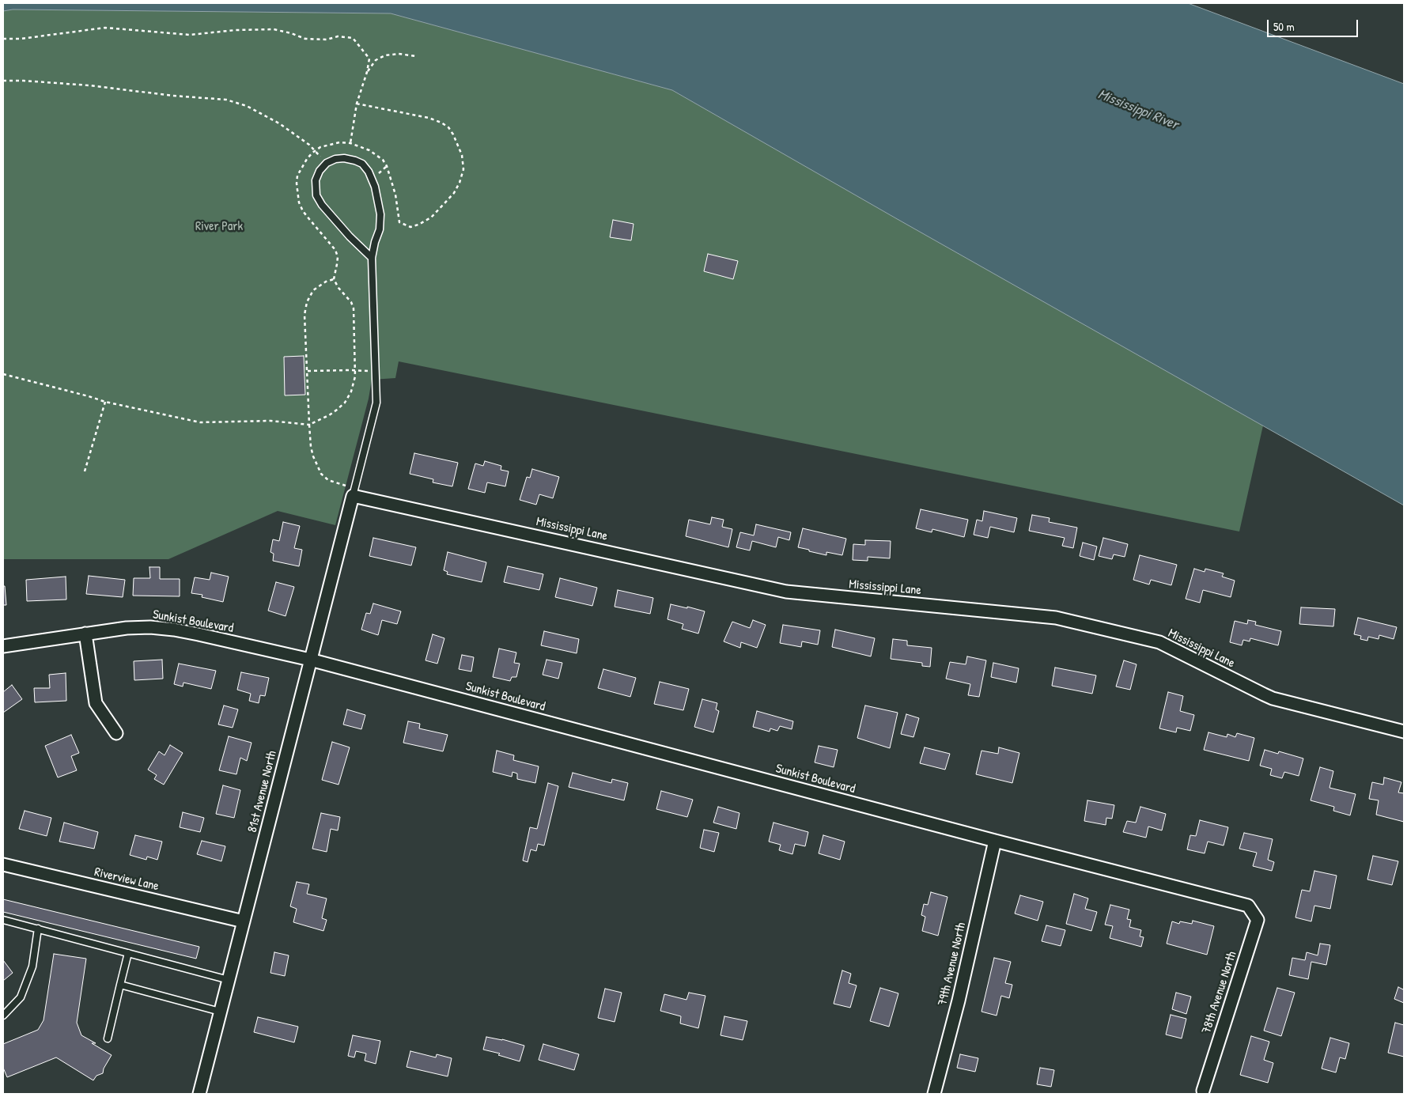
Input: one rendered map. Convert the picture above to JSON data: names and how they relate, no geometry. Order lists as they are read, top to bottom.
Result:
{
  "streets": {
    "street": [
      "Mississippi Lane",
      "Sunkist Boulevard",
      "81st Avenue North",
      "Riverview Lane",
      "79th Avenue North",
      "78th Avenue North"
    ]
  },
  "crossings": [
    ["Mississippi Lane", "81st Avenue North"],
    ["Sunkist Boulevard", "81st Avenue North"],
    ["Sunkist Boulevard", "79th Avenue North"],
    ["Sunkist Boulevard", "78th Avenue North"],
    ["81st Avenue North", "Riverview Lane"]
  ],
  "water": ["Mississippi River"],
  "parks": ["River Park"],
  "scale_bar": "50 m"
}
